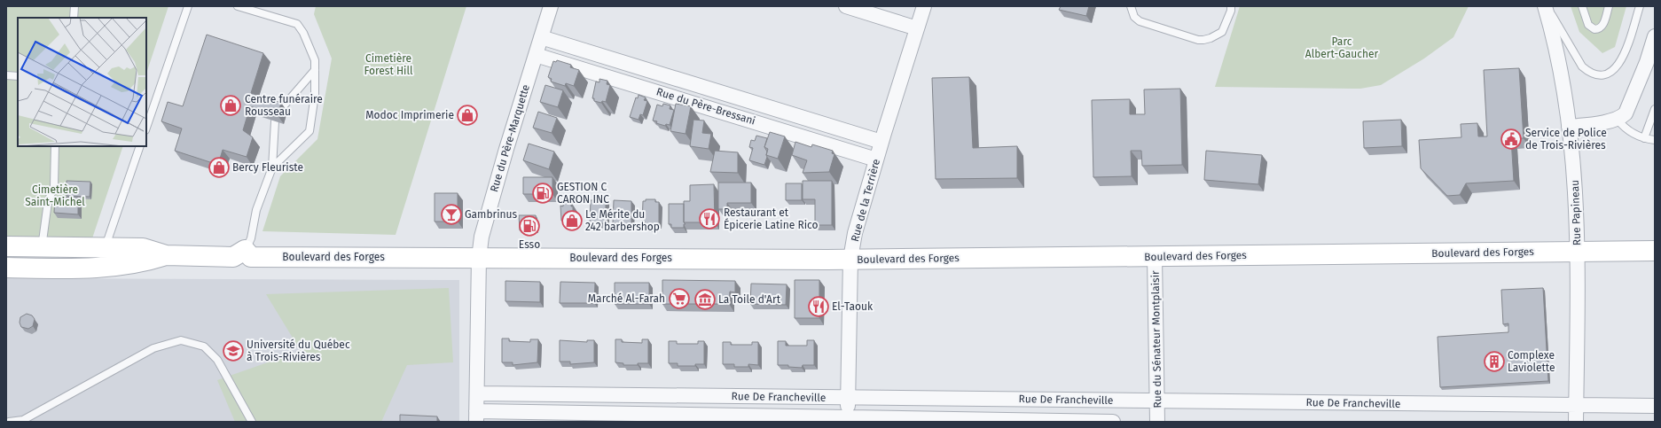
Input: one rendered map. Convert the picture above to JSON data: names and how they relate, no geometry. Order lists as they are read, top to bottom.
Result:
{
  "streets": {
    "main road": ["Boulevard des Forges"],
    "street": [
      "Rue du Père-Bressani",
      "Rue du Père-Marquette",
      "Rue de la Terrière",
      "Rue Papineau",
      "Rue du Sénateur Montplaisir",
      "Rue De Francheville"
    ]
  },
  "crossings": [
    ["Rue du Père-Bressani", "Rue du Père-Marquette"],
    ["Rue du Père-Bressani", "Rue de la Terrière"],
    ["Rue du Père-Marquette", "Boulevard des Forges"],
    ["Rue du Père-Marquette", "Rue De Francheville"],
    ["Rue de la Terrière", "Boulevard des Forges"],
    ["Rue de la Terrière", "Rue De Francheville"],
    ["Rue Papineau", "Boulevard des Forges"],
    ["Rue Papineau", "Rue De Francheville"],
    ["Boulevard des Forges", "Rue du Sénateur Montplaisir"],
    ["Rue du Sénateur Montplaisir", "Rue De Francheville"]
  ],
  "parks": ["Parc Albert-Gaucher", "Cimetière Forest Hill", "Cimetière Saint-Michel"],
  "places": {
    "shop": [
      "Centre funéraire Rousseau",
      "Modoc Imprimerie",
      "Bercy Fleuriste",
      "Le Mérite du 242 barbershop"
    ],
    "public building": ["Service de Police de Trois-Rivières"],
    "fuel station": ["GESTION C CARON INC", "Esso"],
    "bar": ["Gambrinus"],
    "restaurant": ["Restaurant et Épicerie Latine Rico", "El-Taouk"],
    "supermarket": ["Marché Al-Farah"],
    "museum": ["La Toile d'Art"],
    "school or university": ["Université du Québec à Trois-Rivières"],
    "building": ["Complexe Laviolette"]
  }
}
